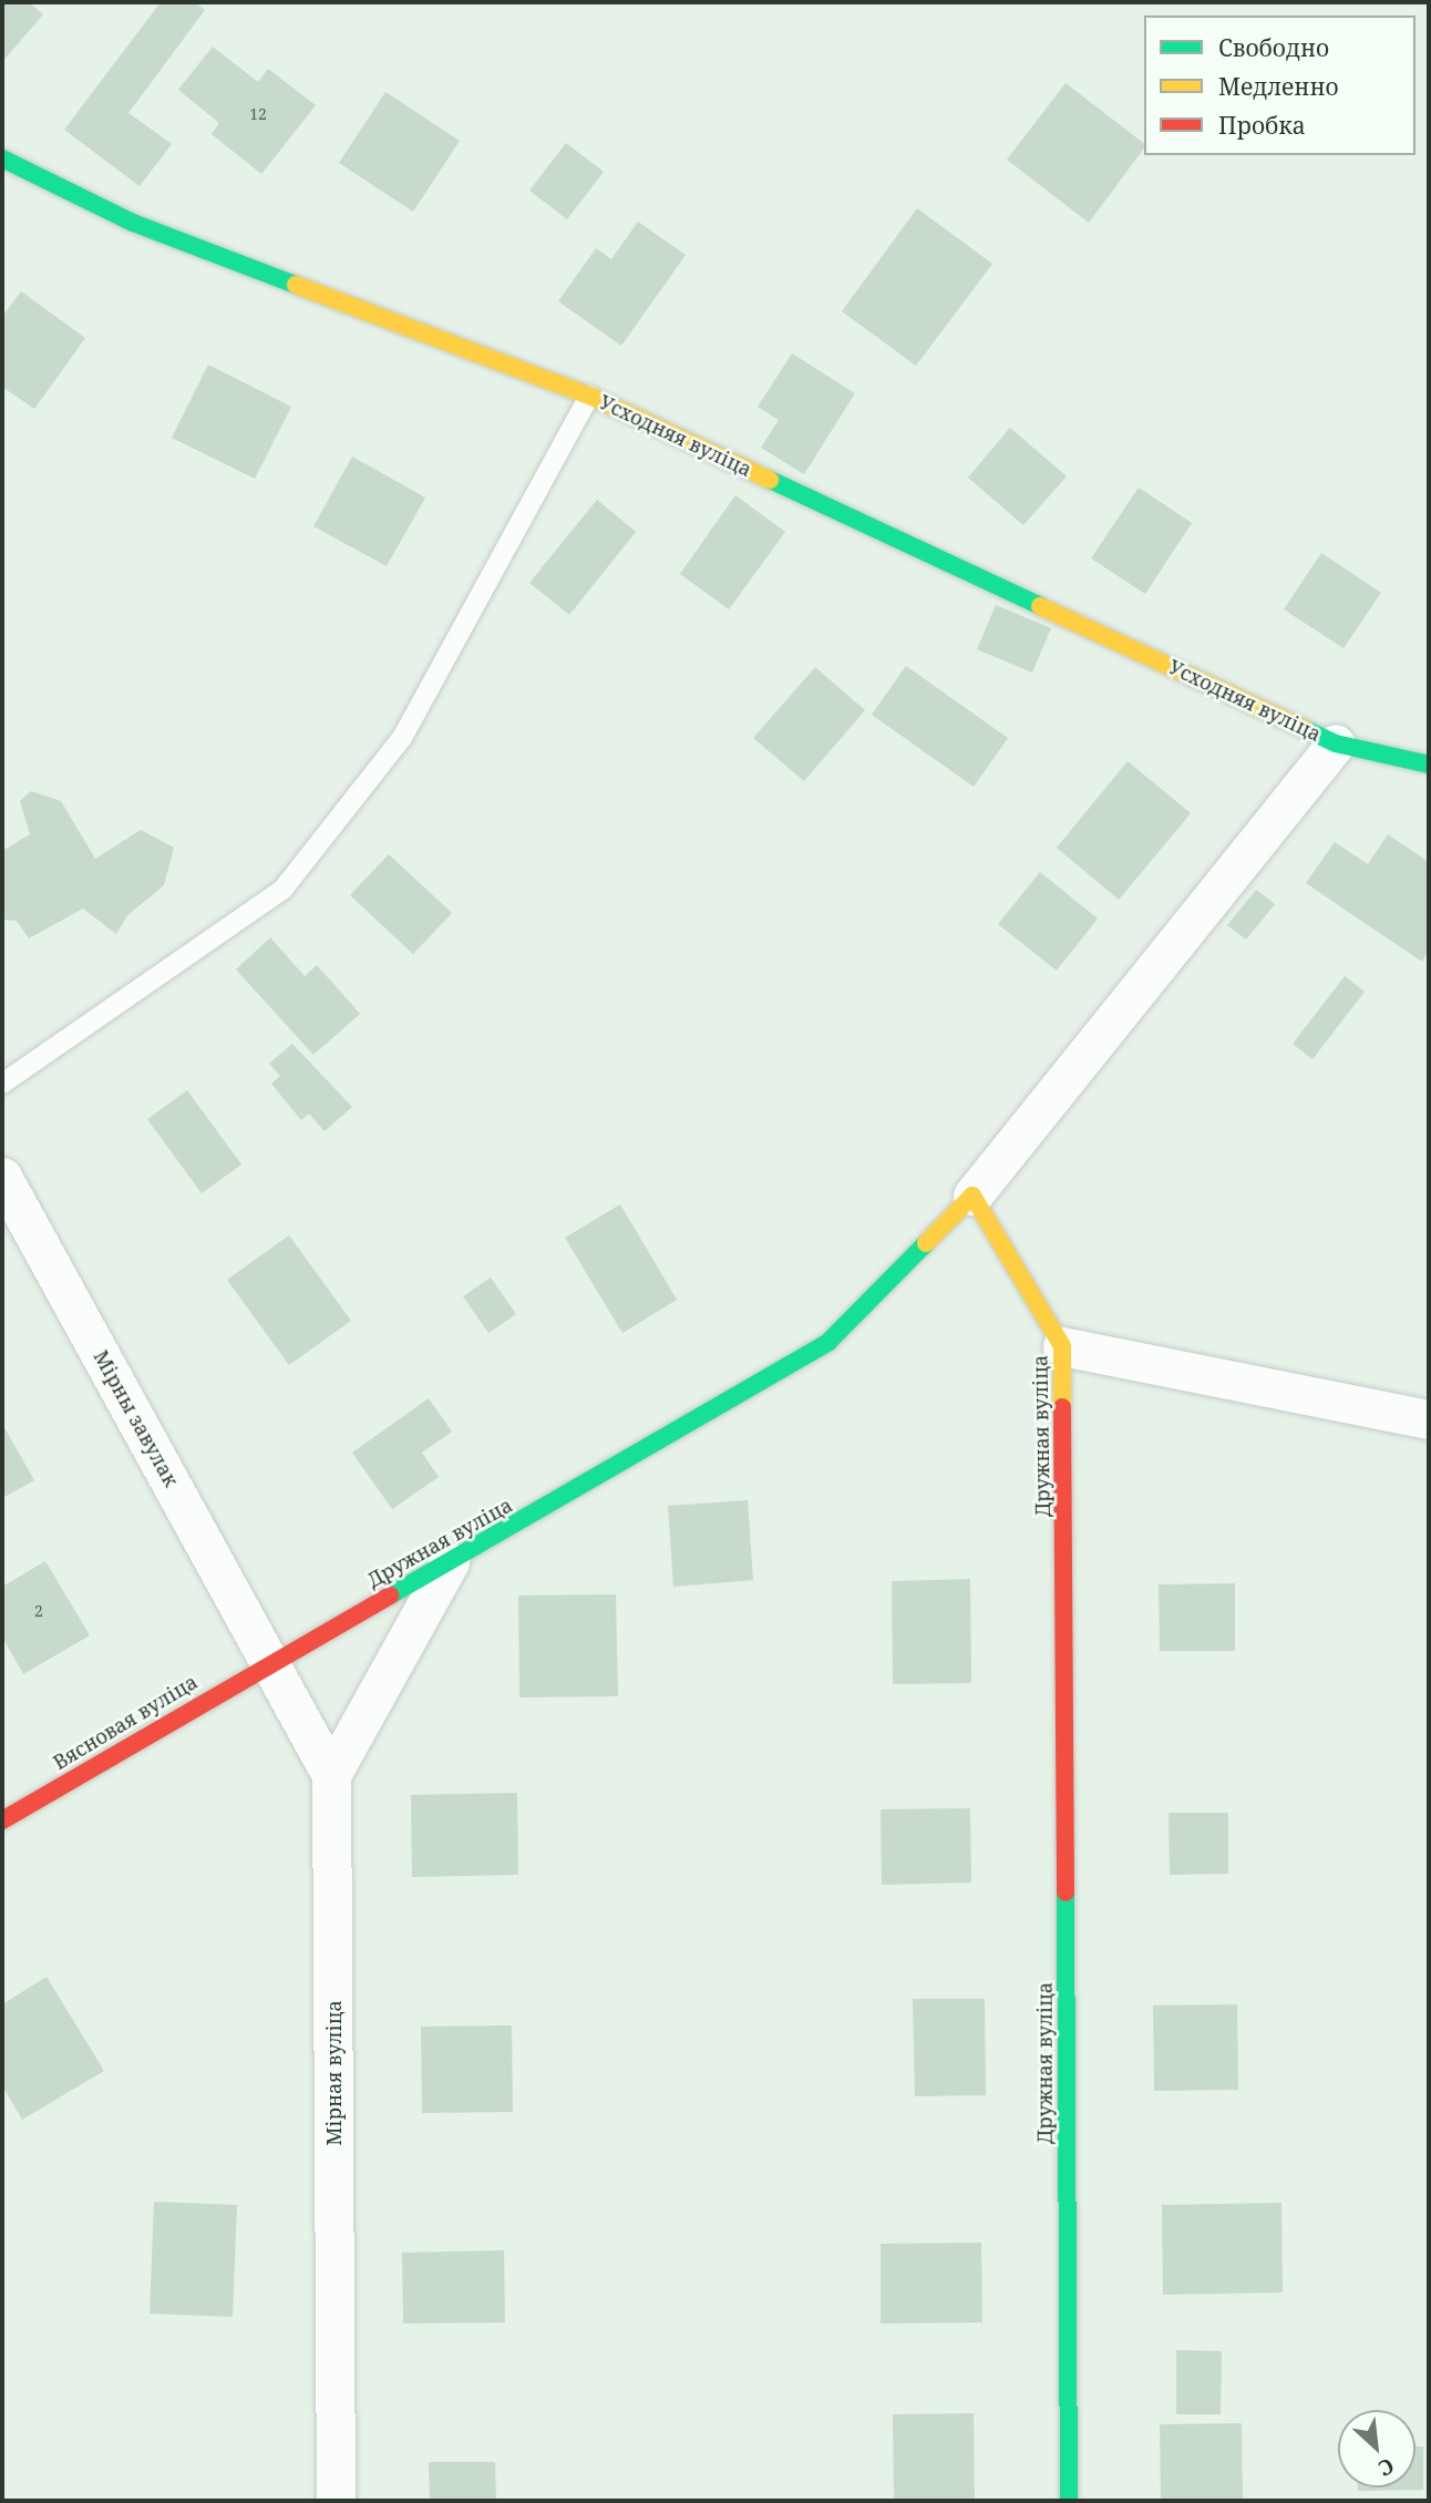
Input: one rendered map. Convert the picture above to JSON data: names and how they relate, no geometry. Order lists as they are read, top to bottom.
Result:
{
  "streets": {
    "street": [
      "Усходняя вуліца",
      "Мірны завулак",
      "Дружная вуліца",
      "Вясновая вуліца",
      "Мірная вуліца"
    ]
  },
  "crossings": [
    ["Усходняя вуліца", "Дружная вуліца"],
    ["Мірны завулак", "Дружная вуліца"],
    ["Мірны завулак", "Вясновая вуліца"],
    ["Мірны завулак", "Мірная вуліца"],
    ["Дружная вуліца", "Вясновая вуліца"],
    ["Дружная вуліца", "Мірная вуліца"],
    ["Вясновая вуліца", "Мірная вуліца"]
  ],
  "house_numbers": ["12", "2"],
  "legend": ["Свободно", "Медленно", "Пробка"],
  "north": "bottom right"
}
